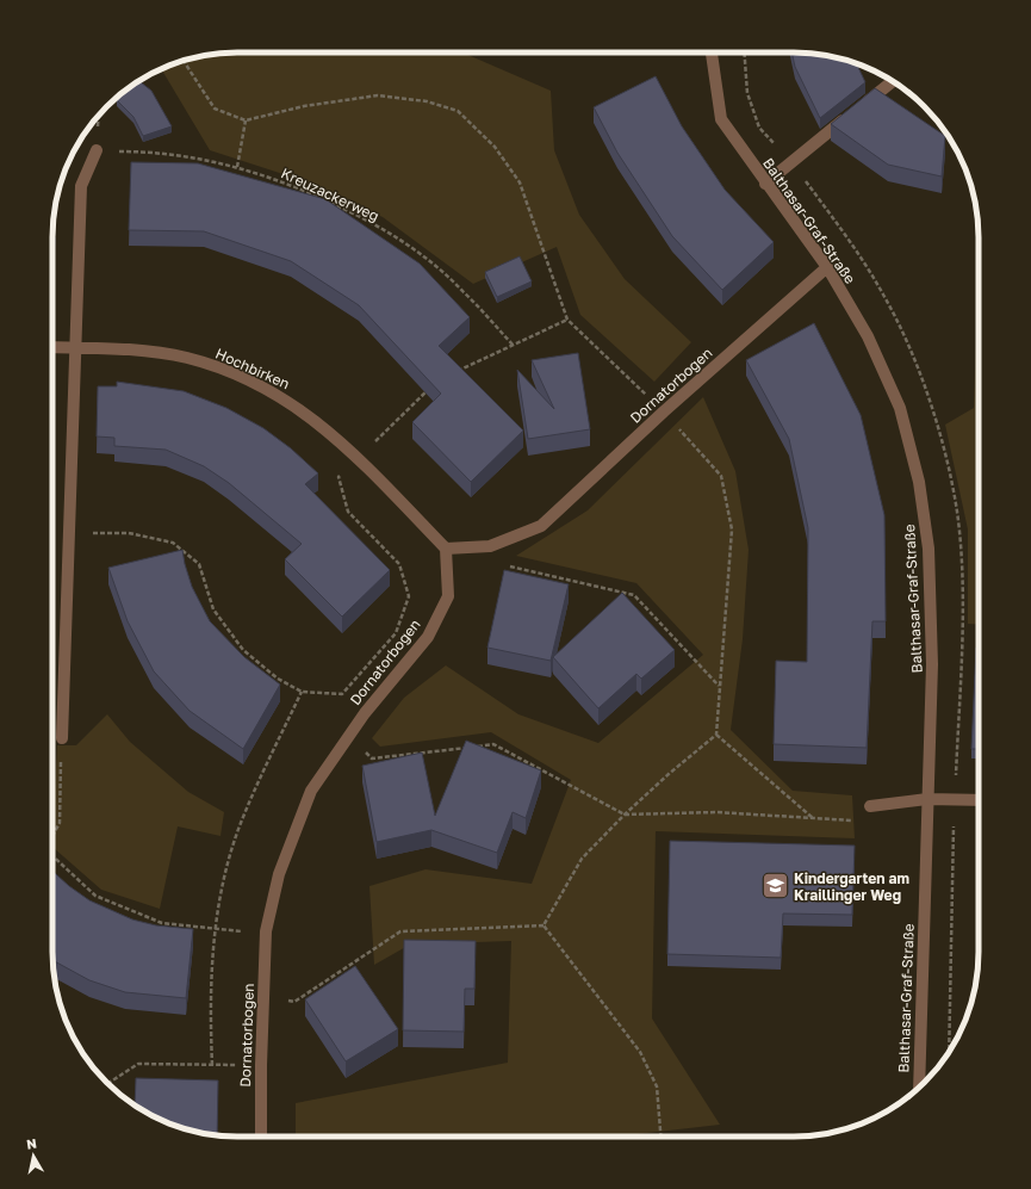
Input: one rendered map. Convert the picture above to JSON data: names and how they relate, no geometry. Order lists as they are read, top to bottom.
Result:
{
  "streets": {
    "street": ["Balthasar-Graf-Straße", "Hochbirken", "Dornatorbogen"],
    "path": ["Kreuzackerweg"]
  },
  "crossings": [
    ["Balthasar-Graf-Straße", "Dornatorbogen"],
    ["Hochbirken", "Dornatorbogen"]
  ],
  "places": {
    "school or university": ["Kindergarten am Kraillinger Weg"]
  },
  "north": "top"
}
